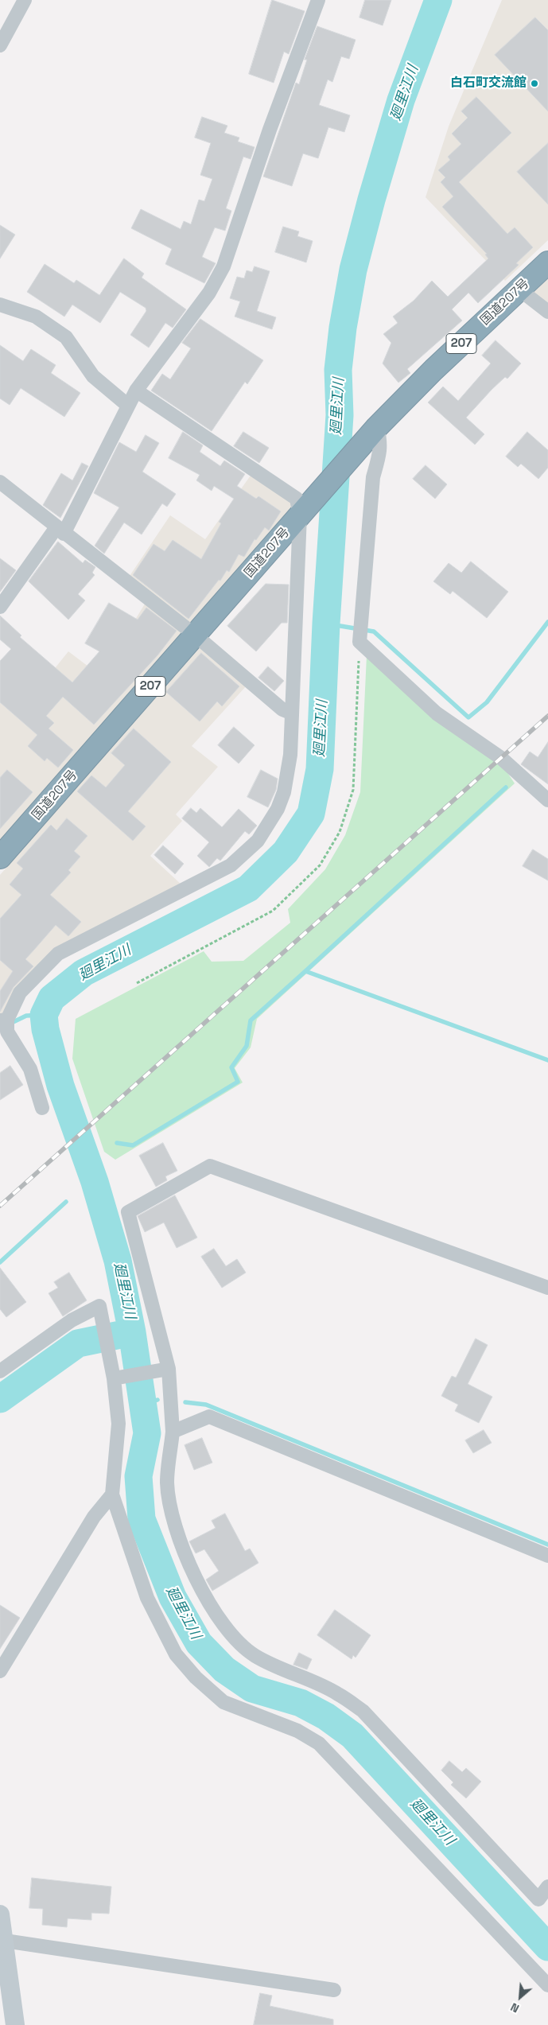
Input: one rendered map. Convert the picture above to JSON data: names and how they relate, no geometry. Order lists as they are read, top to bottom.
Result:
{
  "streets": {
    "highway": ["国道207号", "207"]
  },
  "water": ["廻里江川"],
  "places": ["白石町交流館"],
  "north": "bottom left"
}
